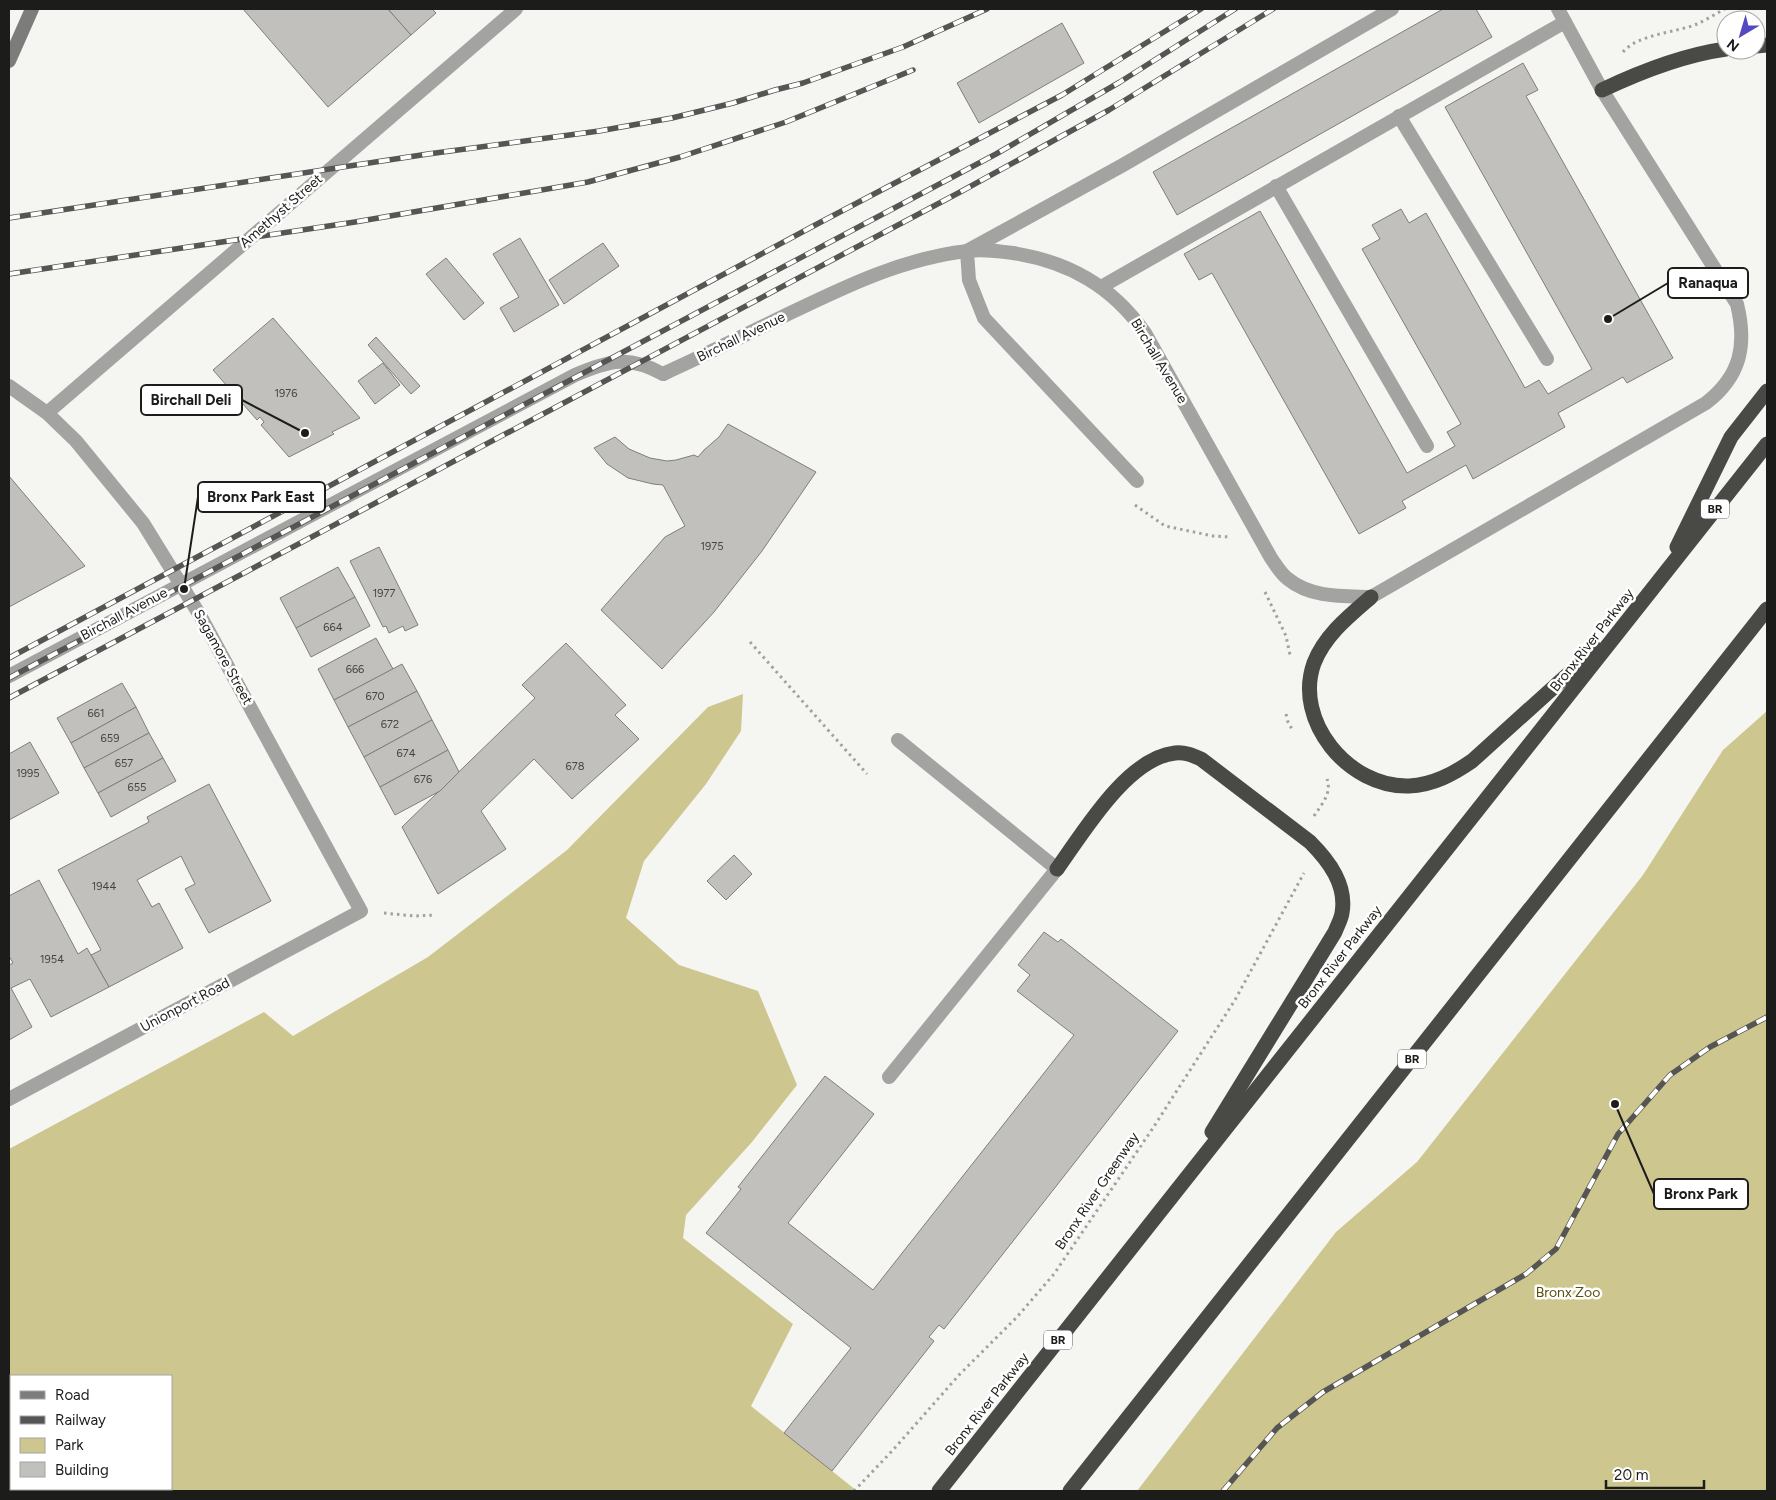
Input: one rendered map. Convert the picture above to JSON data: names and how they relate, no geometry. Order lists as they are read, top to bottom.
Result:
{
  "streets": {
    "highway": ["BR", "Bronx River Parkway"],
    "street": [
      "Amethyst Street",
      "Birchall Avenue",
      "Sagamore Street",
      "Unionport Road"
    ],
    "path": ["Bronx River Greenway"]
  },
  "crossings": [
    ["Amethyst Street", "Sagamore Street"],
    ["Birchall Avenue", "Sagamore Street"],
    ["Sagamore Street", "Unionport Road"]
  ],
  "parks": ["Bronx Zoo"],
  "places": [
    "Ranaqua",
    "Birchall Deli",
    "Bronx Park East",
    "Bronx Park"
  ],
  "house_numbers": [
    "1976",
    "1975",
    "1977",
    "664",
    "666",
    "670",
    "661",
    "672",
    "659",
    "674",
    "657",
    "678",
    "1995",
    "676",
    "655",
    "1944",
    "1954"
  ],
  "legend": [
    "Road",
    "Railway",
    "Park",
    "Building"
  ],
  "scale_bar": "20 m",
  "north": "bottom left"
}
